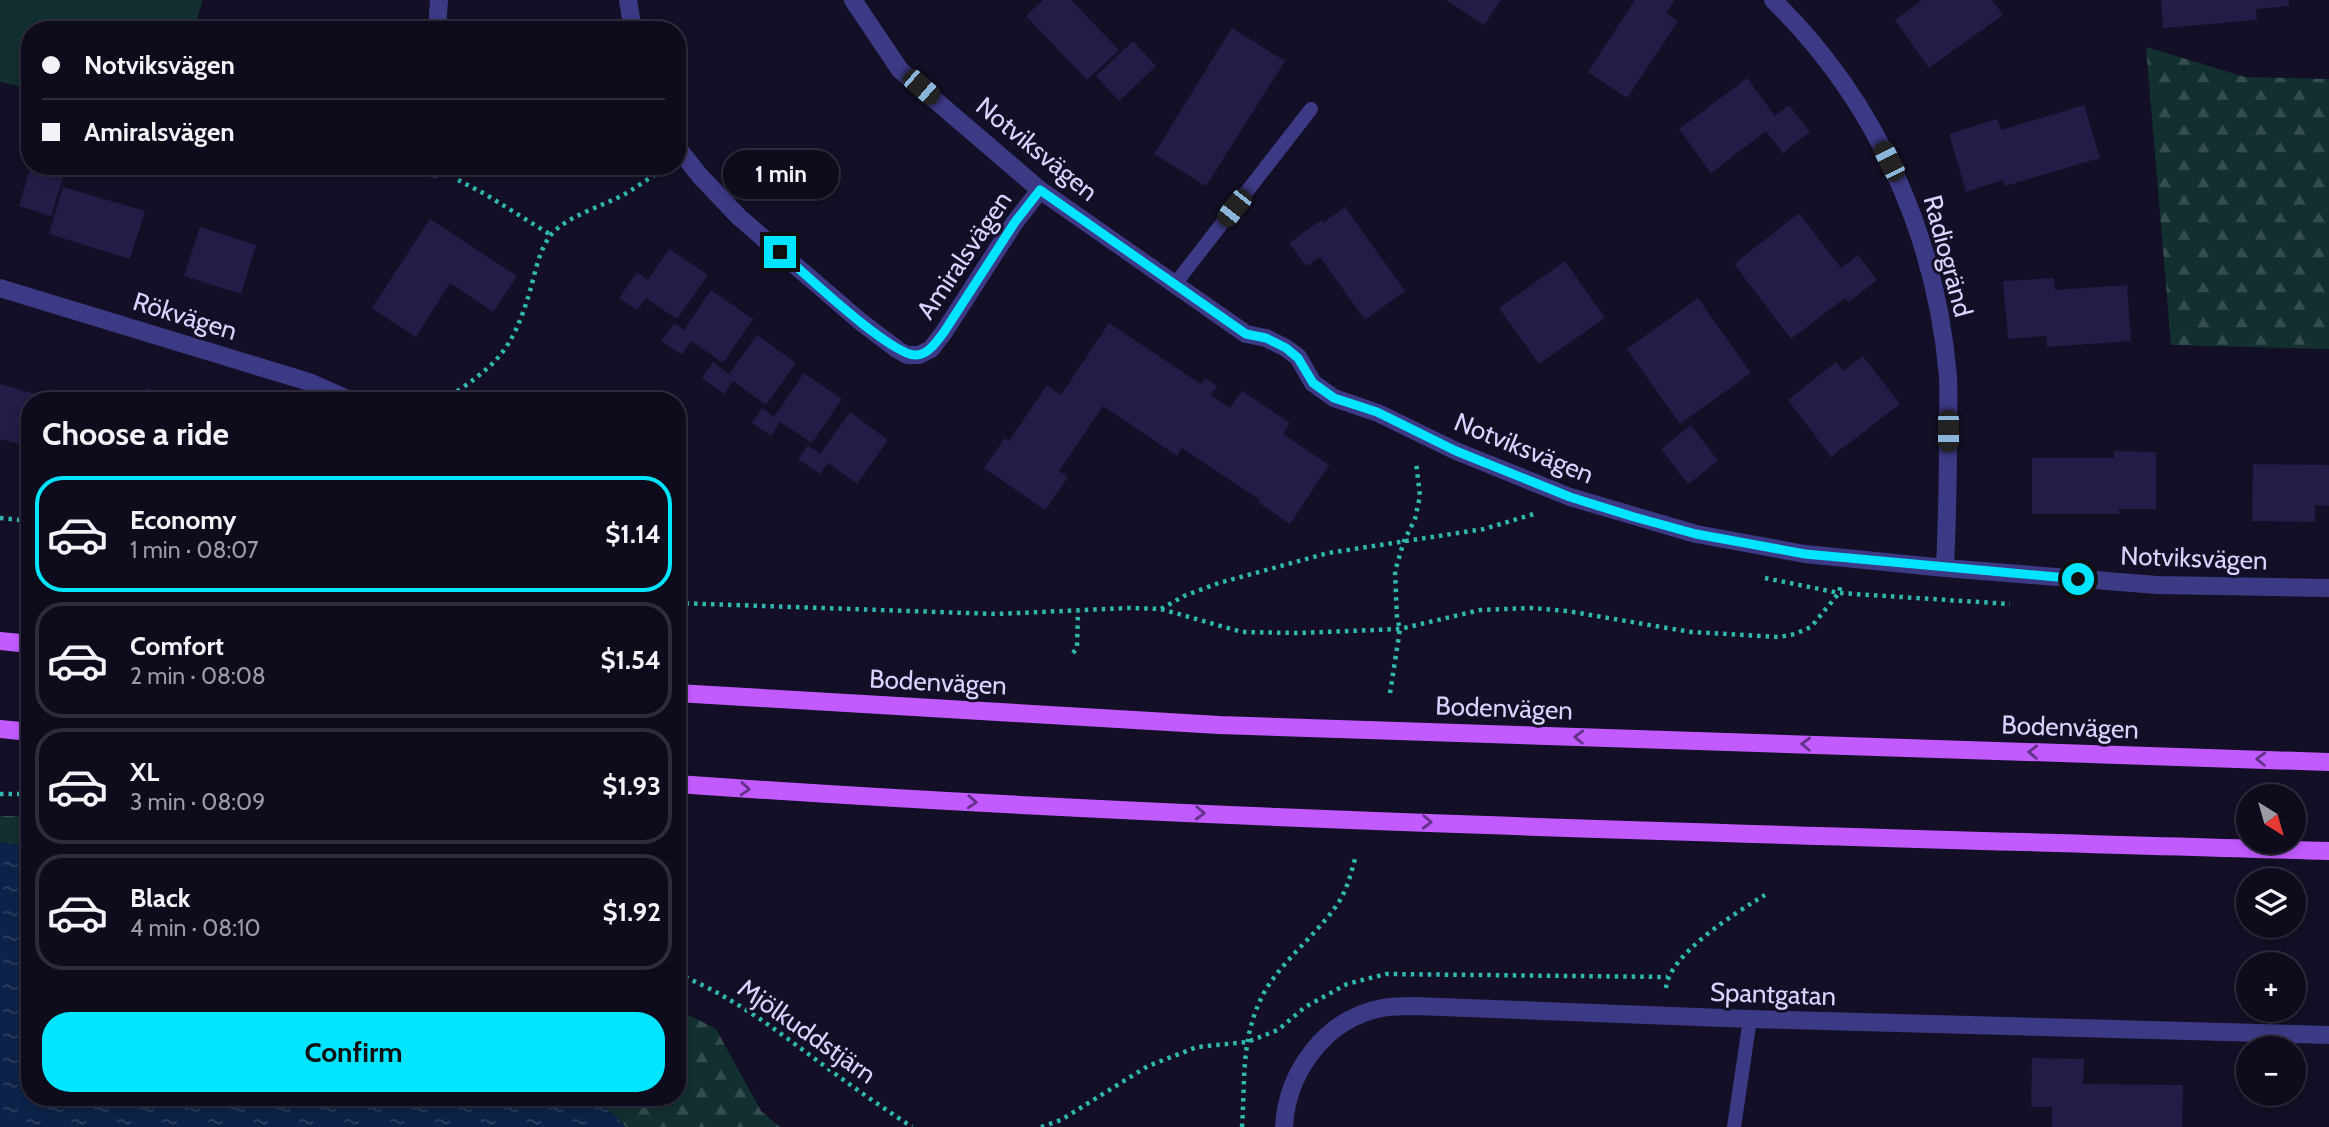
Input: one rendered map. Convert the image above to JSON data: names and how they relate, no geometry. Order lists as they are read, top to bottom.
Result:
{
  "streets": {
    "main road": ["Bodenvägen"],
    "street": [
      "Notviksvägen",
      "Amiralsvägen",
      "Radiogränd",
      "Rökvägen",
      "Spantgatan"
    ],
    "path": ["Mjölkuddstjärn"]
  },
  "crossings": [
    ["Notviksvägen", "Amiralsvägen"],
    ["Notviksvägen", "Radiogränd"]
  ],
  "north": "bottom right",
  "page": {
    "banner": ["Notviksvägen", "Amiralsvägen"],
    "bubble": "1 min",
    "heading": "Choose a ride",
    "list": [
      {
        "name": "Economy",
        "note": "1 min · 08:07",
        "value": "$1.14"
      },
      {
        "name": "Comfort",
        "note": "2 min · 08:08",
        "value": "$1.54"
      },
      {
        "name": "XL",
        "note": "3 min · 08:09",
        "value": "$1.93"
      },
      {
        "name": "Black",
        "note": "4 min · 08:10",
        "value": "$1.92"
      }
    ],
    "map_buttons": ["+", "−"],
    "buttons": "Confirm"
  }
}
